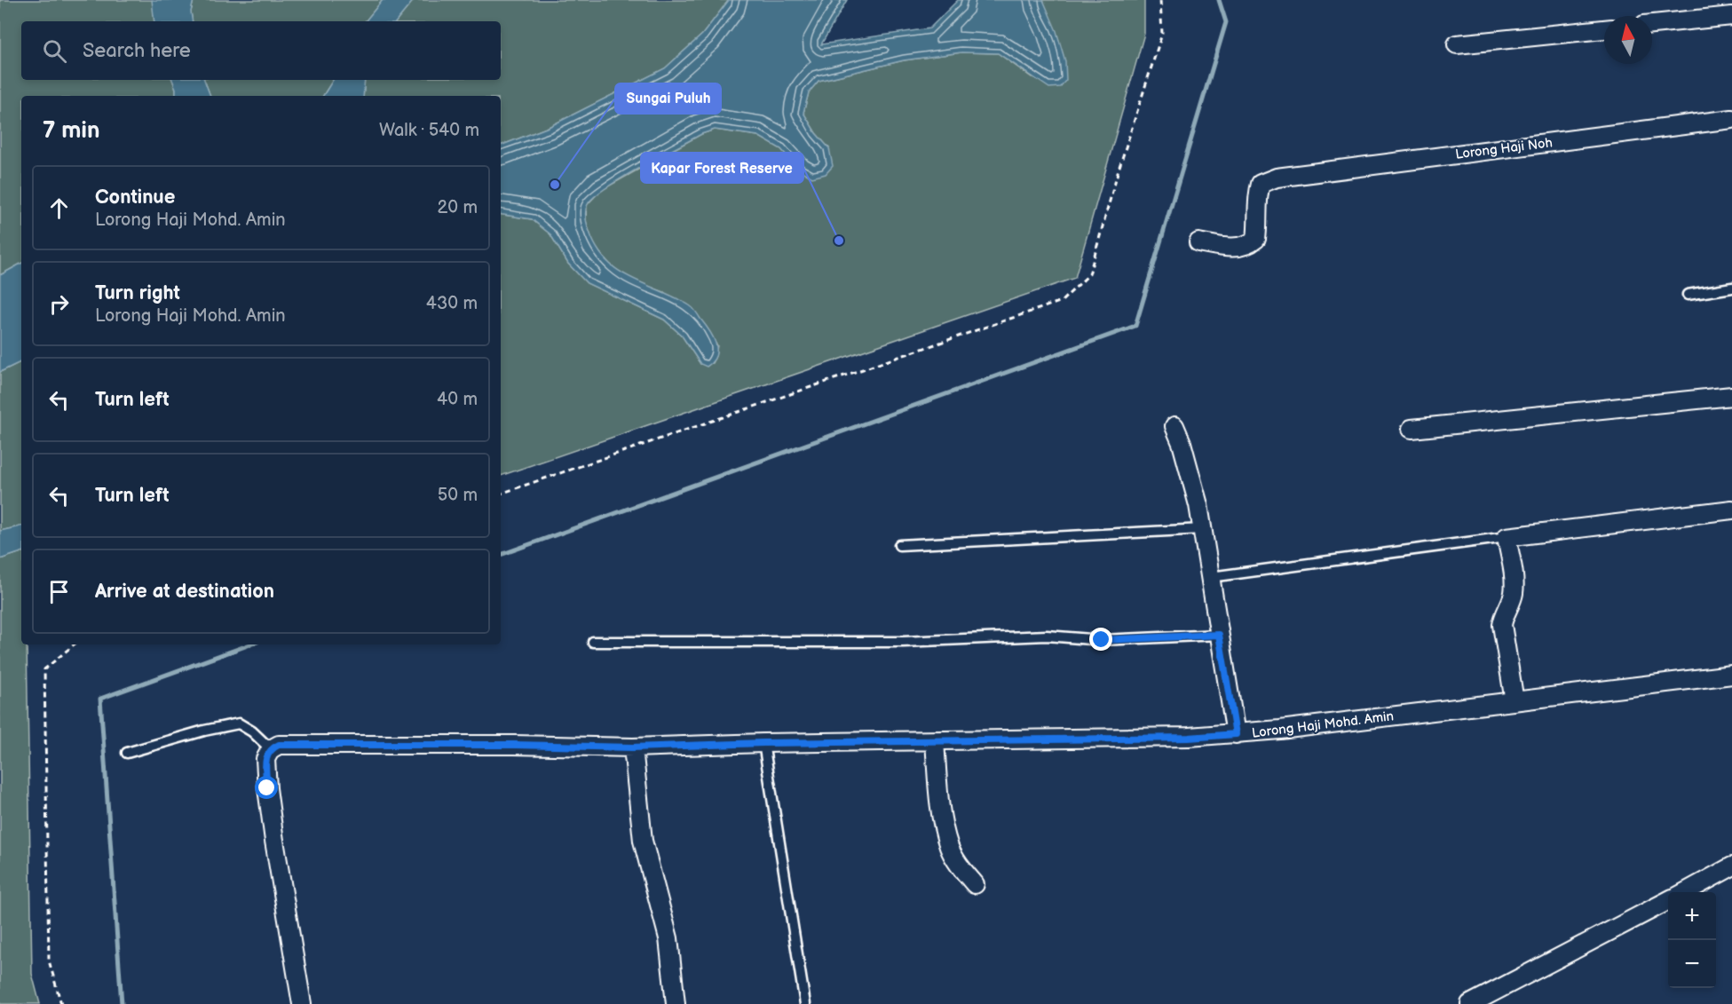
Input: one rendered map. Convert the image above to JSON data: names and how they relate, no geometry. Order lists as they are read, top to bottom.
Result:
{
  "streets": {
    "street": ["Lorong Haji Noh", "Lorong Haji Mohd. Amin"]
  },
  "places": ["Sungai Puluh", "Kapar Forest Reserve"],
  "north": "top",
  "page": {
    "search": "Search here",
    "heading": ["7 min", "Walk · 540 m"],
    "list": [
      ["Continue", "Lorong Haji Mohd. Amin", "20 m"],
      ["Turn right", "Lorong Haji Mohd. Amin", "430 m"],
      ["Turn left", "40 m"],
      ["Turn left", "50 m"],
      "Arrive at destination"
    ],
    "map_buttons": ["+", "−"]
  }
}
